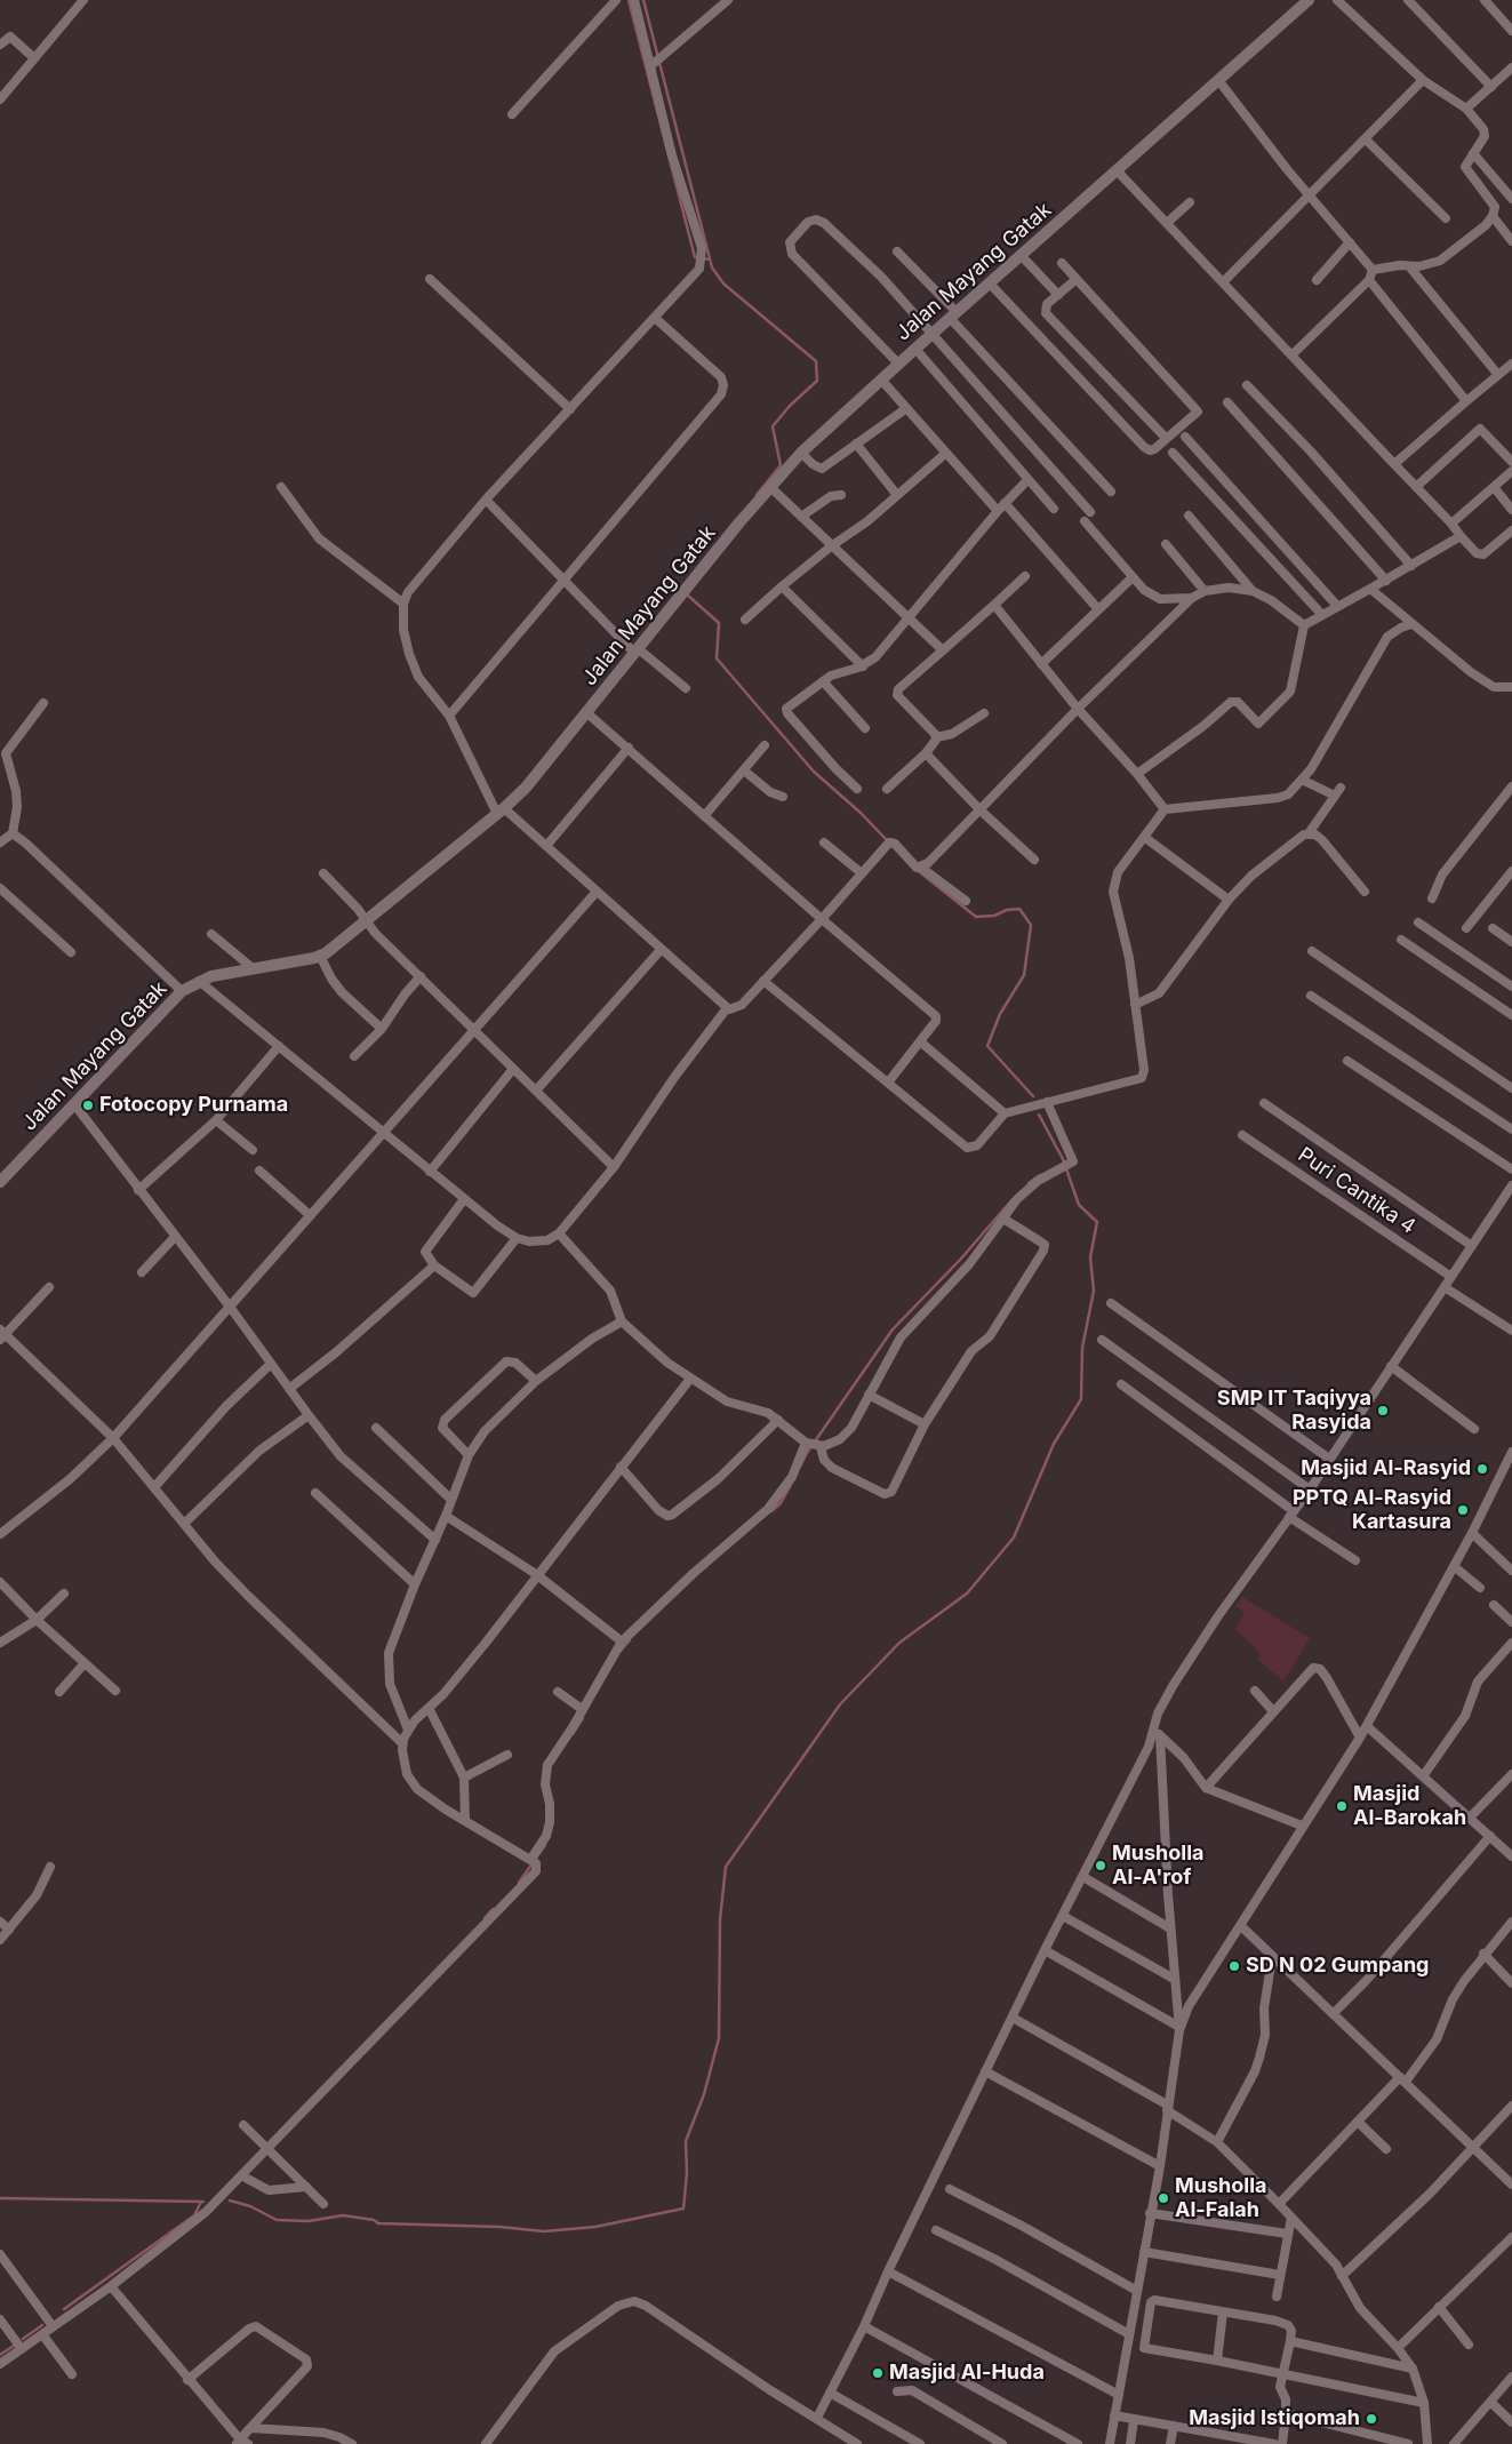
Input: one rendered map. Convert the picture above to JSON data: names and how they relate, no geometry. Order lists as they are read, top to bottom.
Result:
{
  "streets": {
    "street": ["Jalan Mayang Gatak", "Puri Cantika 4"]
  },
  "places": [
    "Fotocopy Purnama",
    "SMP IT Taqiyya Rasyida",
    "Masjid Al-Rasyid",
    "PPTQ Al-Rasyid Kartasura",
    "Masjid Al-Barokah",
    "Musholla Al-A'rof",
    "SD N 02 Gumpang",
    "Musholla Al-Falah",
    "Masjid Al-Huda",
    "Masjid Istiqomah"
  ]
}
